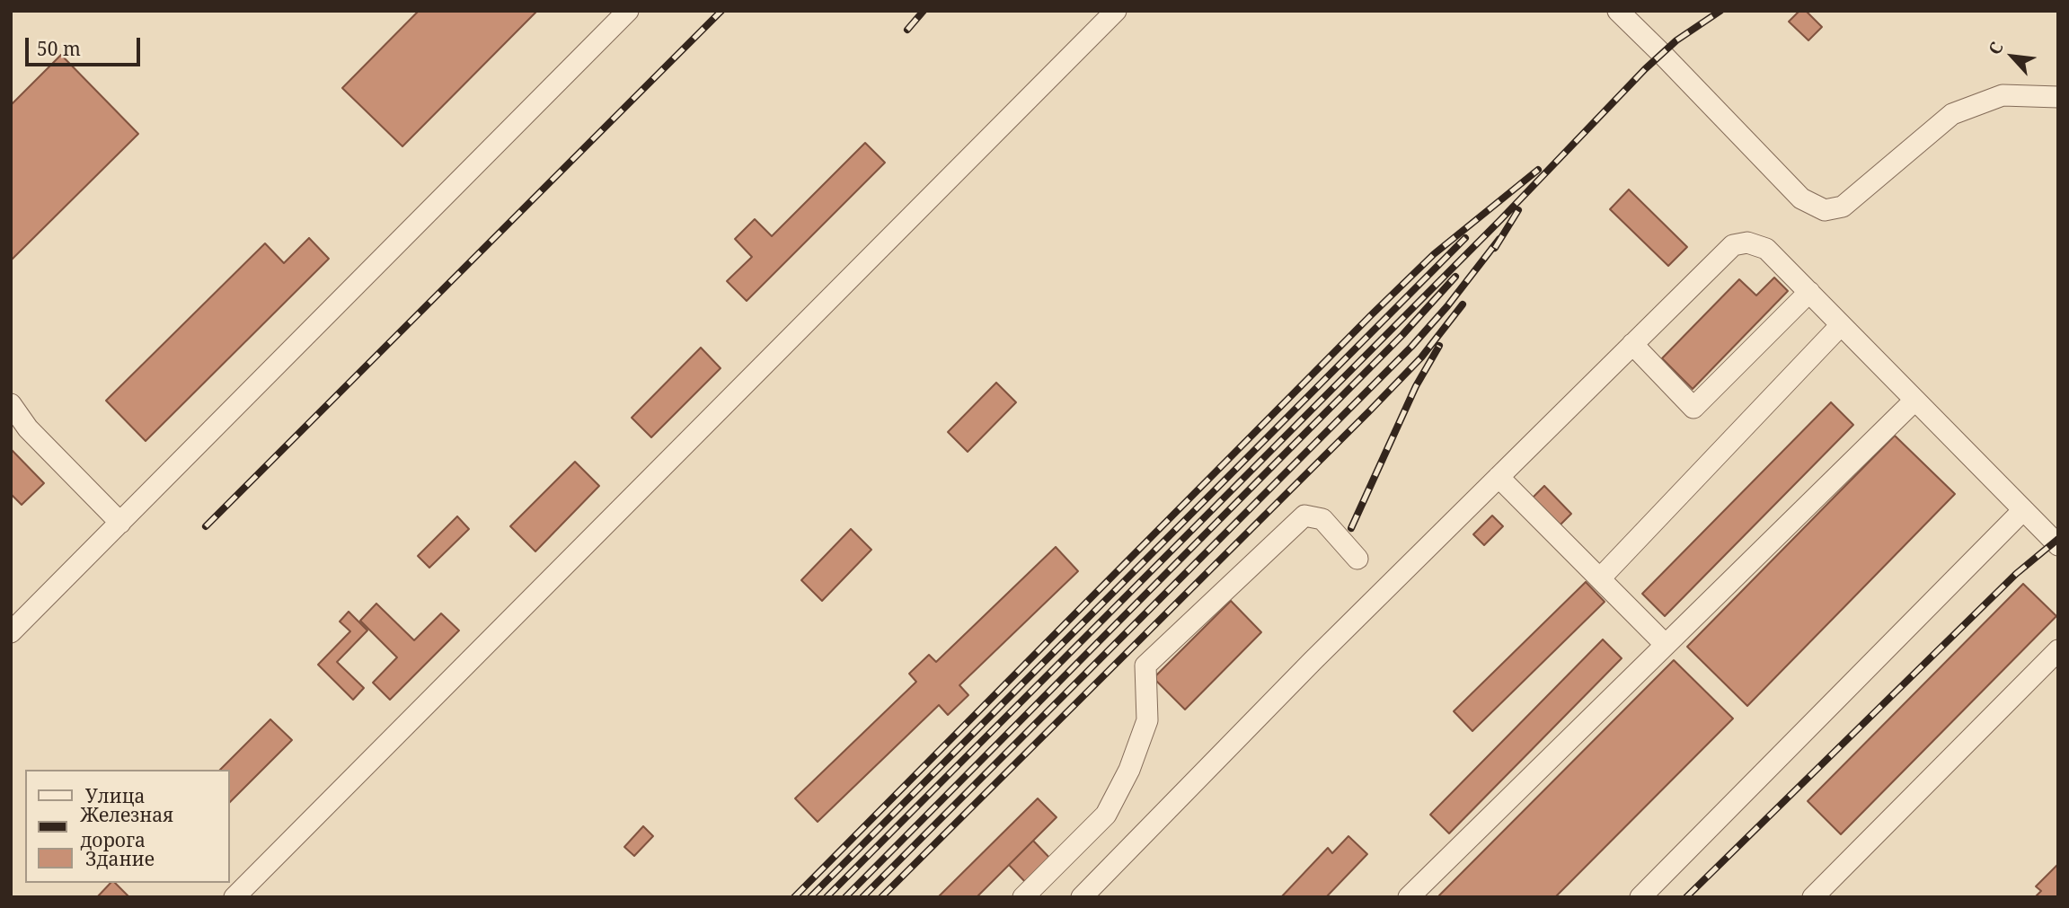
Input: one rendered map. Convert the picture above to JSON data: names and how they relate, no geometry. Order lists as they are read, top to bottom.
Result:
{
  "legend": ["Улица", "Железная дорога", "Здание"],
  "scale_bar": "50 m",
  "north": "top left"
}
